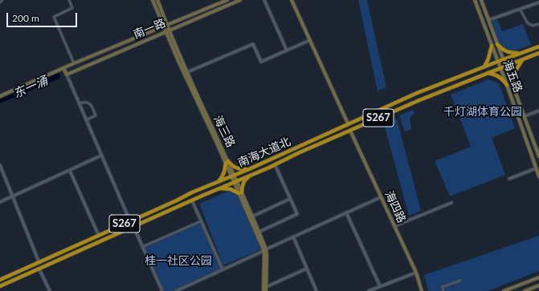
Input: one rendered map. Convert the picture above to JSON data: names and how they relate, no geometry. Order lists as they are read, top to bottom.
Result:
{
  "streets": {
    "highway": ["S267", "南海大道北"],
    "main road": [
      "南一路",
      "海五路",
      "海三路",
      "海四路"
    ]
  },
  "crossings": [
    ["南一路", "海三路"],
    ["海五路", "南海大道北"],
    ["海三路", "南海大道北"],
    ["南海大道北", "海四路"]
  ],
  "water": ["东一涌"],
  "parks": ["千灯湖体育公园", "桂一社区公园"],
  "scale_bar": "200 m"
}
